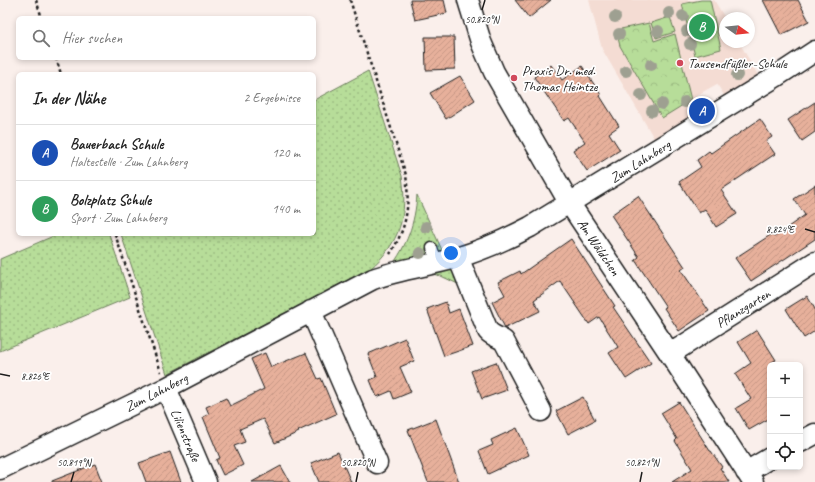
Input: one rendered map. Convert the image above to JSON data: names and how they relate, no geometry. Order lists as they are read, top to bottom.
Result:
{
  "streets": {
    "street": [
      "Zum Lahnberg",
      "Am Wäldchen",
      "Pflanzgarten",
      "Lilienstraße"
    ]
  },
  "crossings": [
    ["Zum Lahnberg", "Am Wäldchen"],
    ["Zum Lahnberg", "Lilienstraße"],
    ["Am Wäldchen", "Pflanzgarten"]
  ],
  "places": ["Tausendfüßler-Schule", "Praxis Dr. med. Thomas Heintze"],
  "north": "right",
  "page": {
    "pins": ["B", "A"],
    "search": "Hier suchen",
    "heading": ["In der Nähe", "2 Ergebnisse"],
    "list": [
      {
        "mark": "A",
        "name": "Bauerbach Schule",
        "note": "Haltestelle · Zum Lahnberg",
        "value": "120 m"
      },
      {
        "mark": "B",
        "name": "Bolzplatz Schule",
        "note": "Sport · Zum Lahnberg",
        "value": "140 m"
      }
    ],
    "map_buttons": ["+", "−"]
  },
  "coordinates": [
    "50.820°N",
    "8.824°E",
    "8.826°E",
    "50.819°N",
    "50.821°N"
  ]
}
